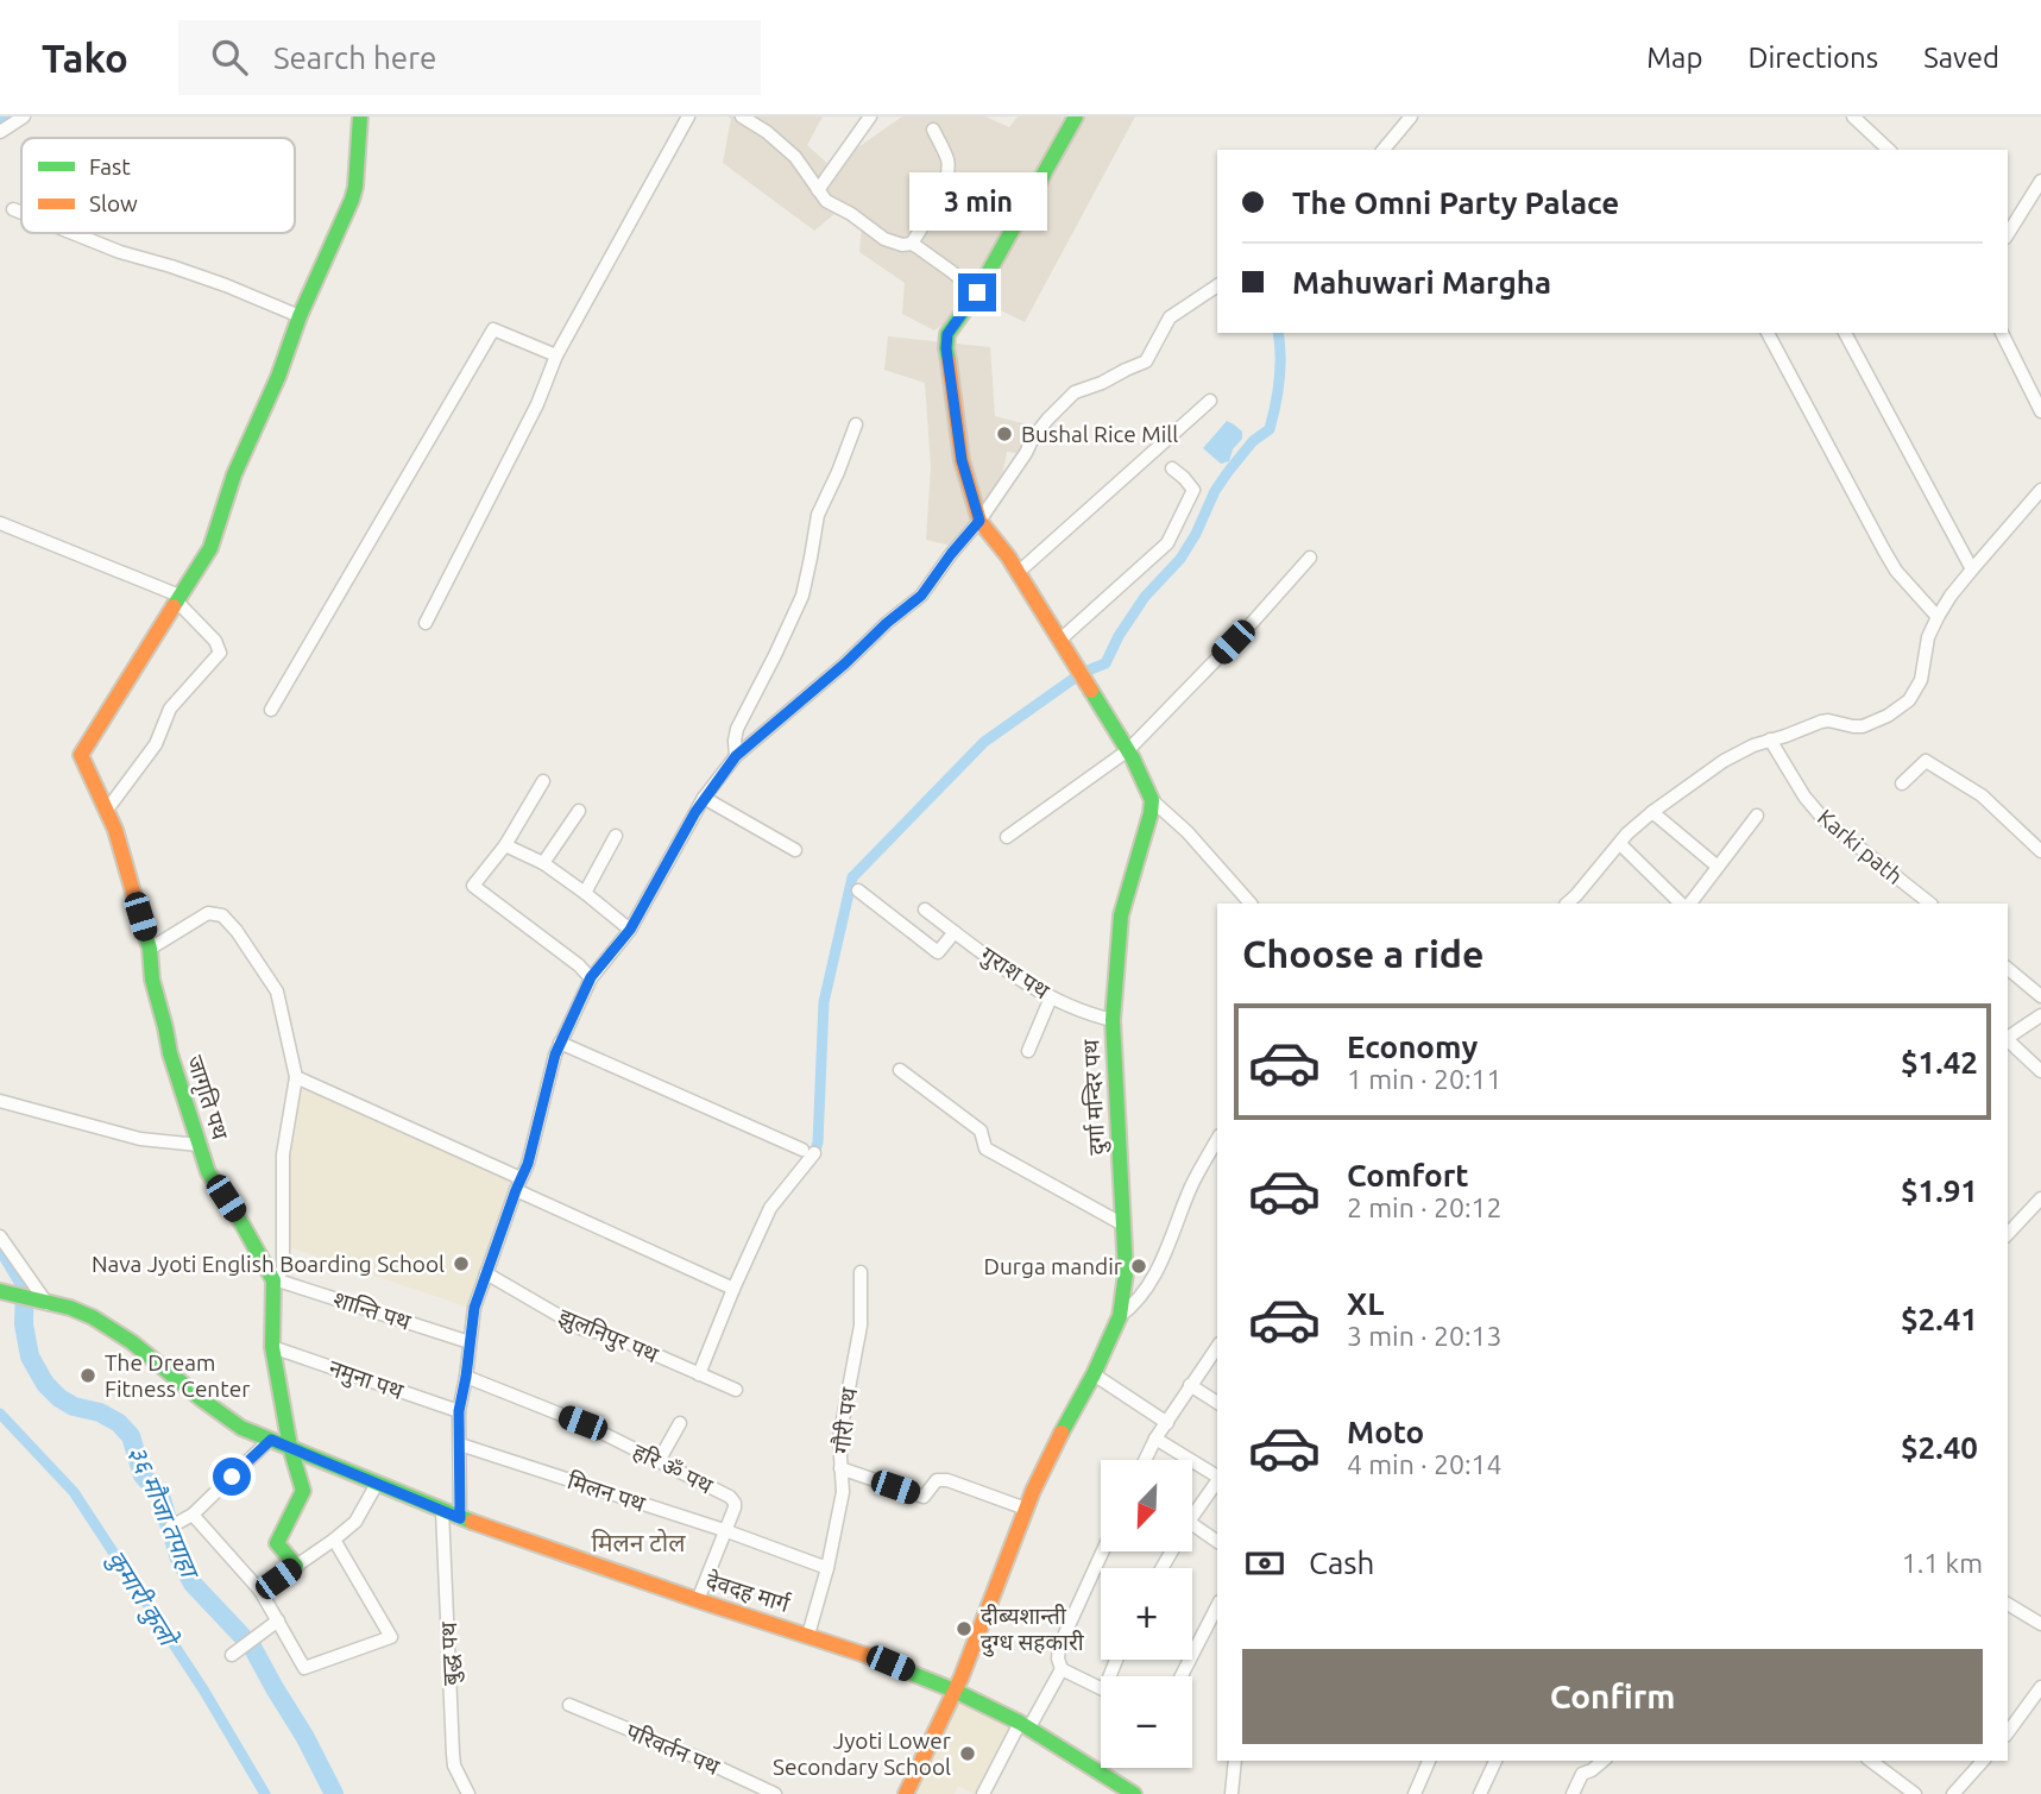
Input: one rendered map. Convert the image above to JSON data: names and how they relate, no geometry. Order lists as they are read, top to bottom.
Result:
{
  "streets": {
    "street": [
      "Karki path",
      "गुराश पथ",
      "जागृति पथ",
      "दुर्गा मन्दिर पथ",
      "शान्ति पथ",
      "झुलनिपुर पथ",
      "नमुना पथ",
      "गौरी पथ",
      "हरि ॐ पथ",
      "मिलन पथ",
      "देवदह मार्ग",
      "बुद्ध पथ",
      "परिवर्तन पथ"
    ]
  },
  "crossings": [
    ["गुराश पथ", "दुर्गा मन्दिर पथ"],
    ["जागृति पथ", "शान्ति पथ"],
    ["जागृति पथ", "नमुना पथ"],
    ["जागृति पथ", "देवदह मार्ग"],
    ["दुर्गा मन्दिर पथ", "देवदह मार्ग"],
    ["गौरी पथ", "मिलन पथ"],
    ["हरि ॐ पथ", "मिलन पथ"],
    ["हरि ॐ पथ", "देवदह मार्ग"],
    ["देवदह मार्ग", "बुद्ध पथ"]
  ],
  "districts": ["मिलन टोल"],
  "water": ["३६ मौजा तपाहा", "कुमारी कुलो"],
  "places": [
    "Bushal Rice Mill",
    "Nava Jyoti English Boarding School",
    "Durga mandir",
    "The Dream Fitness Center",
    "दीब्यशान्ती दुग्ध सहकारी",
    "Jyoti Lower Secondary School"
  ],
  "legend": ["Fast", "Slow"],
  "north": "bottom left",
  "page": {
    "header": "Tako",
    "search": "Search here",
    "nav": ["Map", "Directions", "Saved"],
    "banner": ["The Omni Party Palace", "Mahuwari Margha"],
    "bubble": "3 min",
    "heading": "Choose a ride",
    "list": [
      {
        "name": "Economy",
        "note": "1 min · 20:11",
        "value": "$1.42"
      },
      {
        "name": "Comfort",
        "note": "2 min · 20:12",
        "value": "$1.91"
      },
      {
        "name": "XL",
        "note": "3 min · 20:13",
        "value": "$2.41"
      },
      {
        "name": "Moto",
        "note": "4 min · 20:14",
        "value": "$2.40"
      }
    ],
    "map_buttons": ["+", "−"],
    "pay": ["Cash", "1.1 km"],
    "buttons": "Confirm"
  }
}
